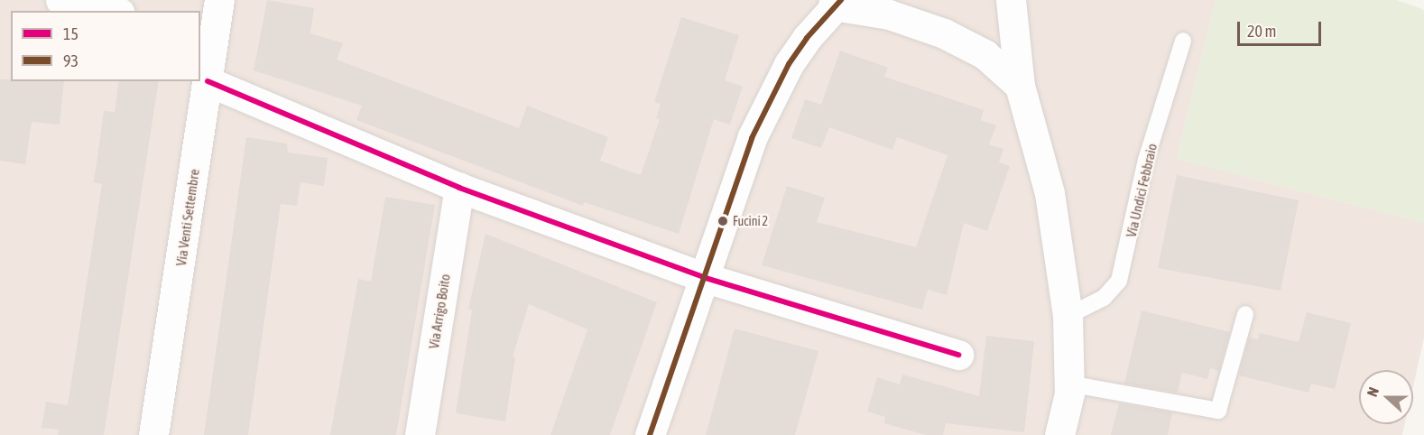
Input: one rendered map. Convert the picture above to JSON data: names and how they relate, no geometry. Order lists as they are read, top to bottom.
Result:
{
  "streets": {
    "street": ["Via Venti Settembre", "Via Arrigo Boito"],
    "lane": ["Via Undici Febbraio"]
  },
  "places": ["Fucini 2"],
  "lines": ["transit line 93", "transit line 15"],
  "legend": ["15", "93"],
  "scale_bar": "20 m",
  "north": "left"
}
